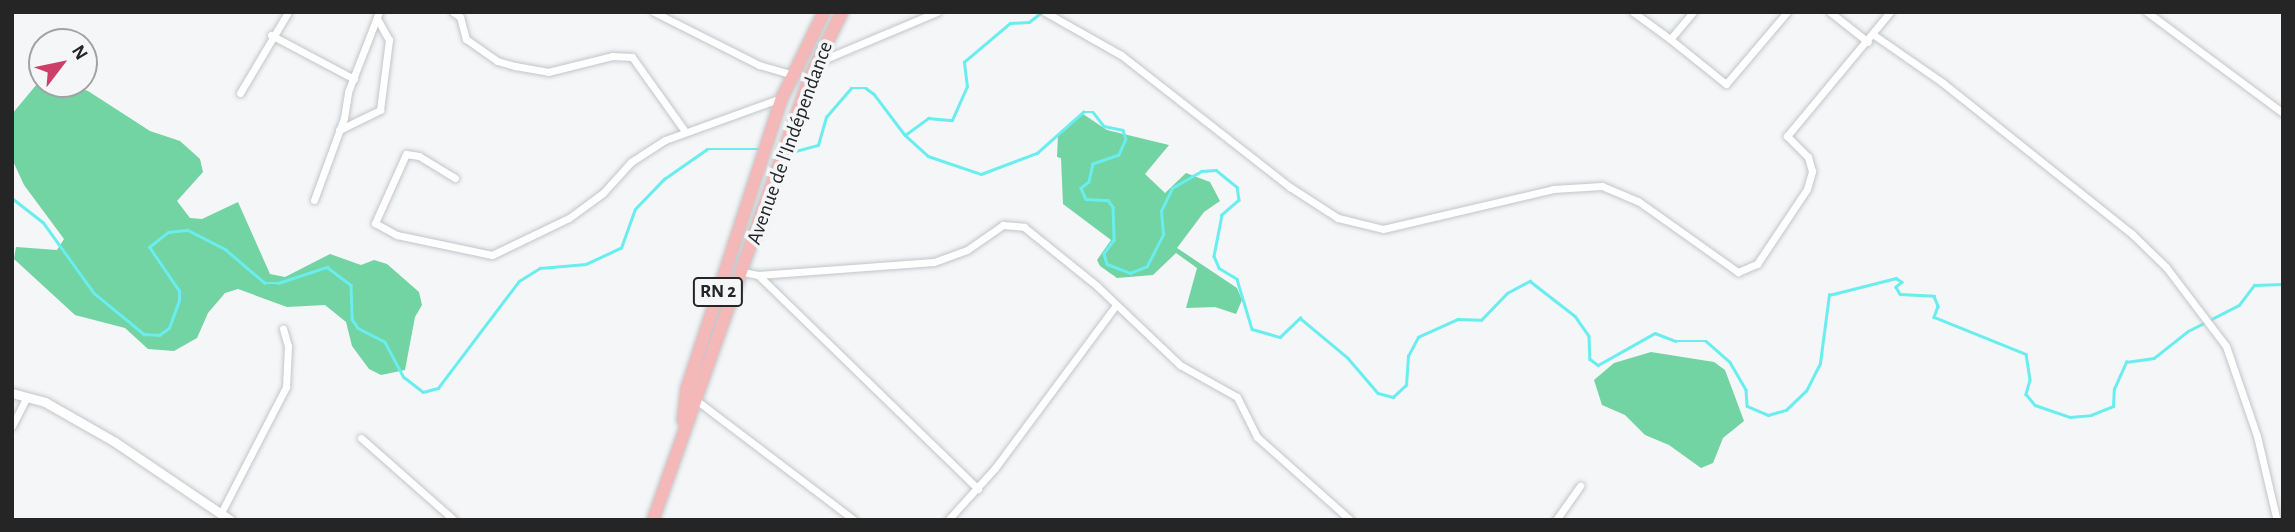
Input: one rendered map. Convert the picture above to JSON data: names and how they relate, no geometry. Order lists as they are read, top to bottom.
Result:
{
  "streets": {
    "main road": ["Avenue de l'Indépendance", "RN 2"]
  },
  "north": "top right"
}
